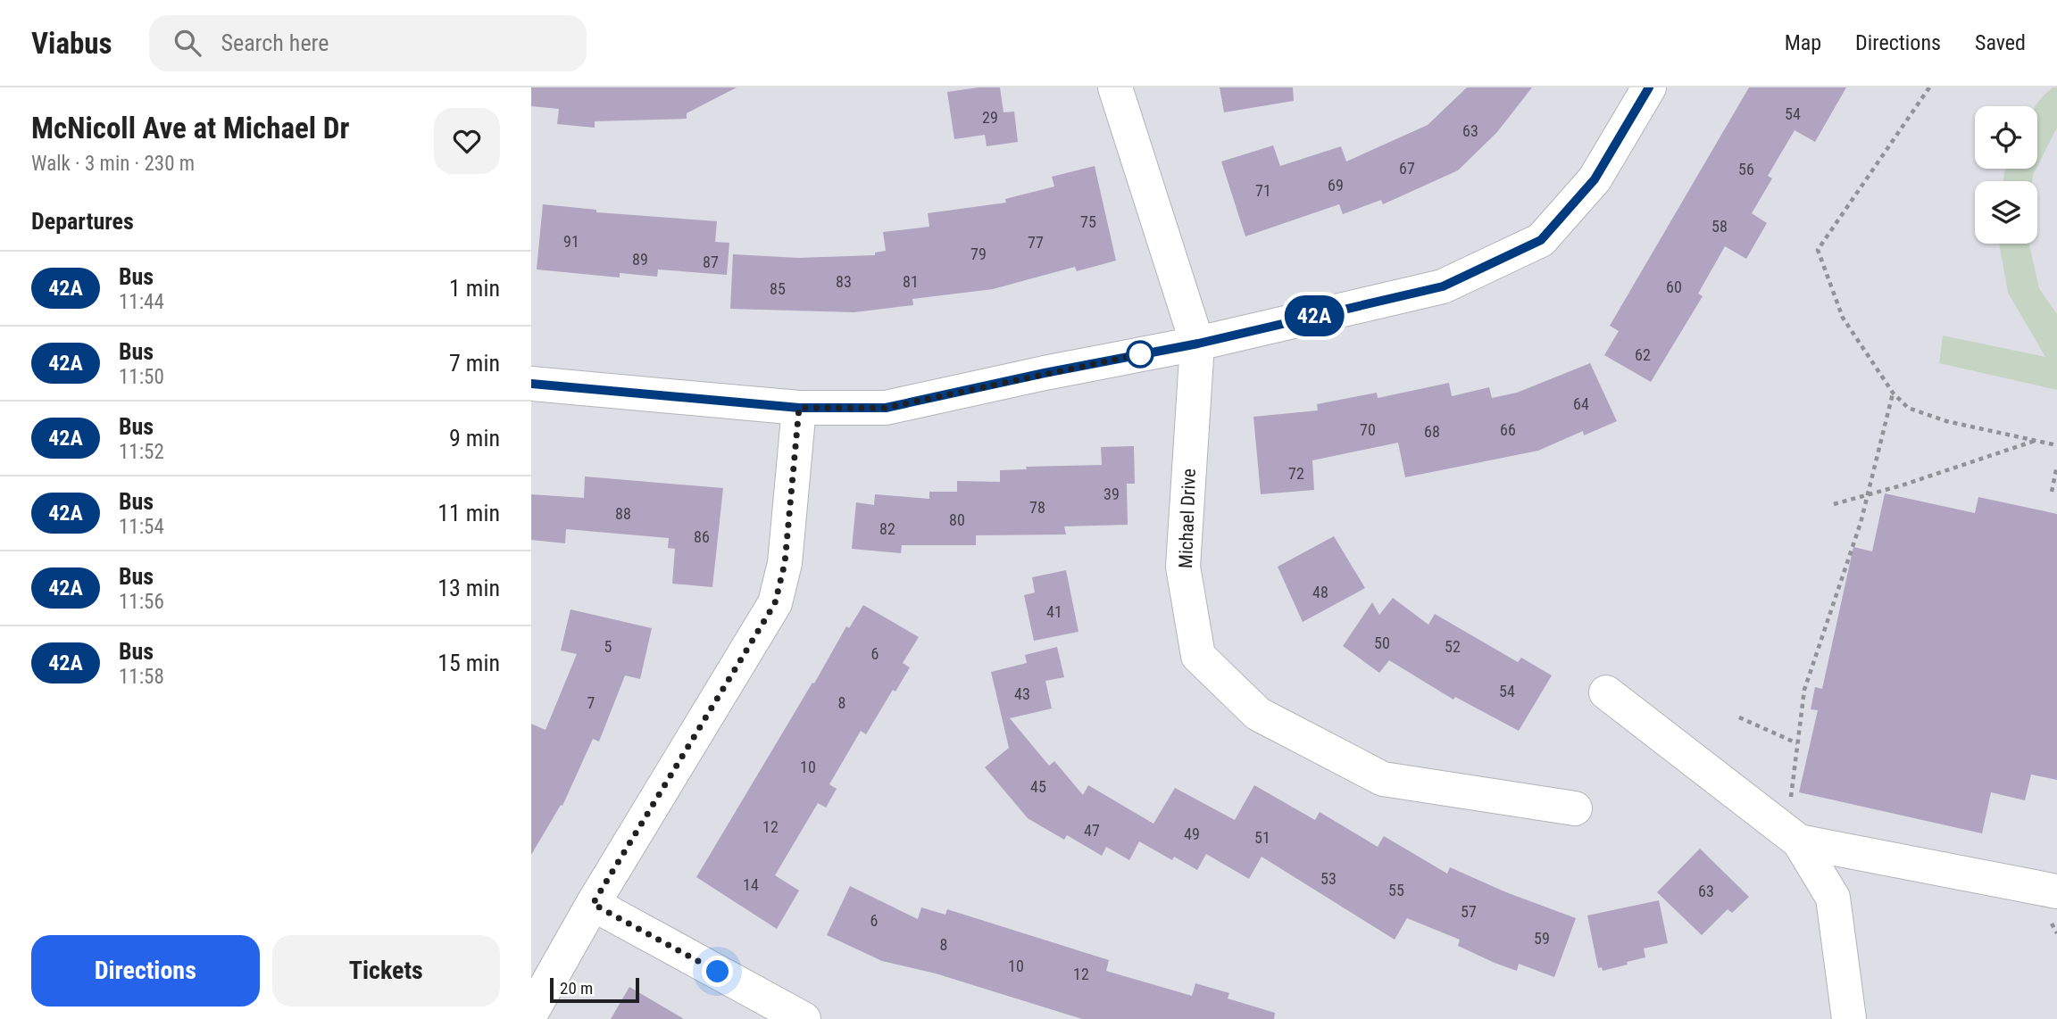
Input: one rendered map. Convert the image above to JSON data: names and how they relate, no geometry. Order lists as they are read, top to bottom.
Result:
{
  "streets": {
    "street": ["Michael Drive"]
  },
  "lines": ["bus line 42A"],
  "house_numbers": [
    "54",
    "29",
    "63",
    "67",
    "56",
    "69",
    "71",
    "75",
    "58",
    "91",
    "77",
    "79",
    "89",
    "87",
    "83",
    "81",
    "60",
    "85",
    "62",
    "64",
    "70",
    "66",
    "68",
    "72",
    "39",
    "78",
    "88",
    "80",
    "82",
    "86",
    "48",
    "41",
    "50",
    "5",
    "52",
    "6",
    "54",
    "43",
    "7",
    "8",
    "10",
    "45",
    "12",
    "47",
    "49",
    "51",
    "53",
    "14",
    "55",
    "63",
    "57",
    "6",
    "59",
    "8",
    "10",
    "12"
  ],
  "scale_bar": "20 m",
  "page": {
    "header": "Viabus",
    "search": "Search here",
    "nav": ["Map", "Directions", "Saved"],
    "heading": [
      ["McNicoll Ave at Michael Dr", "Walk · 3 min · 230 m"],
      "Departures"
    ],
    "on_map": "42A",
    "list": [
      {
        "mark": "42A",
        "name": "Bus",
        "note": "11:44",
        "value": "1 min"
      },
      {
        "mark": "42A",
        "name": "Bus",
        "note": "11:50",
        "value": "7 min"
      },
      {
        "mark": "42A",
        "name": "Bus",
        "note": "11:52",
        "value": "9 min"
      },
      {
        "mark": "42A",
        "name": "Bus",
        "note": "11:54",
        "value": "11 min"
      },
      {
        "mark": "42A",
        "name": "Bus",
        "note": "11:56",
        "value": "13 min"
      },
      {
        "mark": "42A",
        "name": "Bus",
        "note": "11:58",
        "value": "15 min"
      }
    ],
    "buttons": ["Directions", "Tickets"],
    "scale": "20 m"
  }
}
